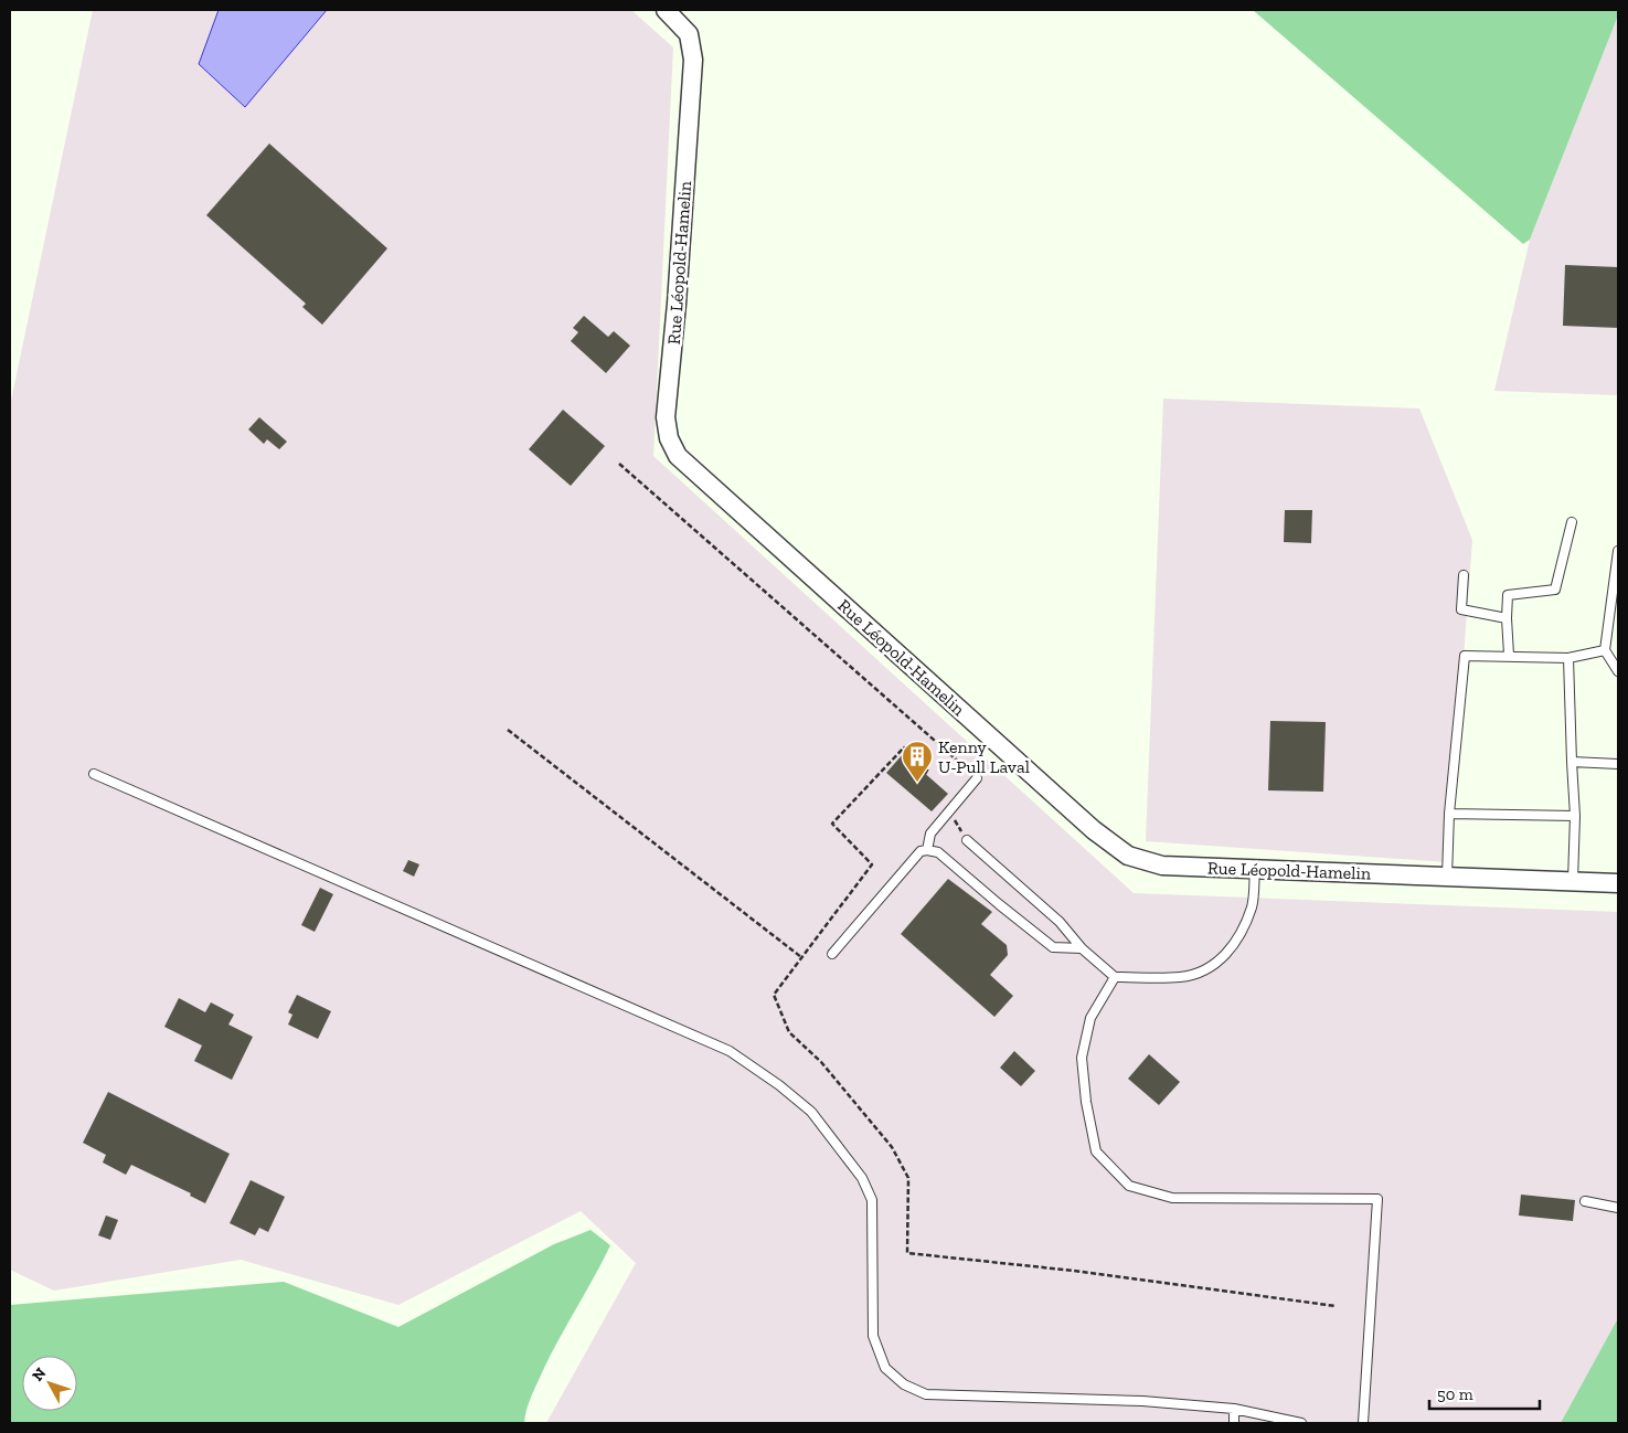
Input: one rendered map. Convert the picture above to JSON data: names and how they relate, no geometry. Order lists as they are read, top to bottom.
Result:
{
  "streets": {
    "street": ["Rue Léopold-Hamelin"]
  },
  "places": {
    "building": ["Kenny U-Pull Laval"]
  },
  "scale_bar": "50 m",
  "north": "top left"
}
